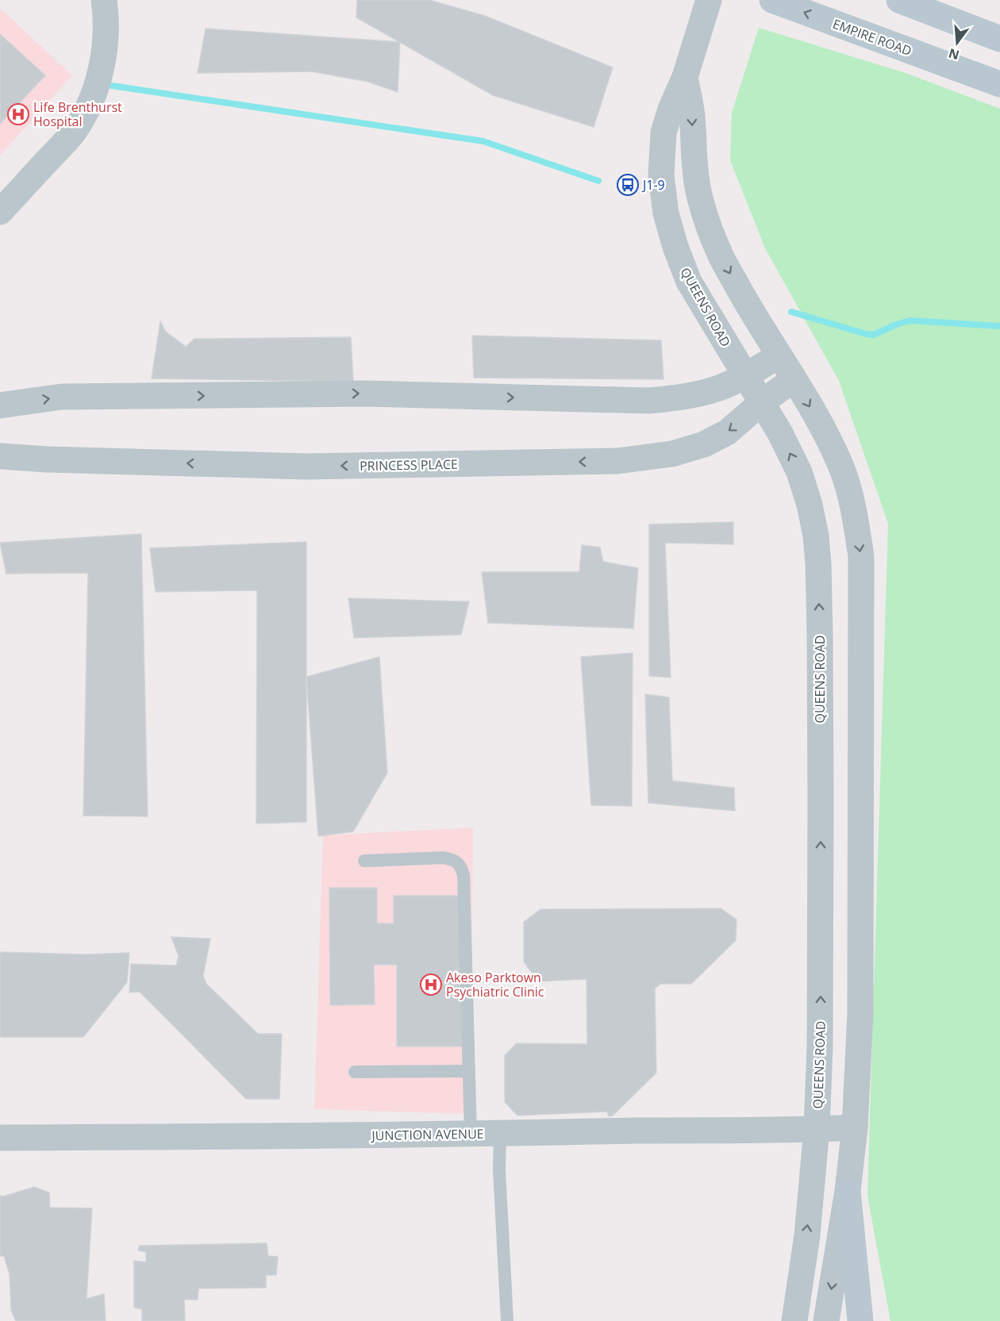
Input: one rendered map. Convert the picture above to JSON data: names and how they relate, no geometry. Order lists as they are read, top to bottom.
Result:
{
  "streets": {
    "main road": ["EMPIRE ROAD"],
    "street": ["QUEENS ROAD", "PRINCESS PLACE", "JUNCTION AVENUE"]
  },
  "crossings": [
    ["QUEENS ROAD", "PRINCESS PLACE"],
    ["QUEENS ROAD", "JUNCTION AVENUE"]
  ],
  "places": {
    "hospital": ["Life Brenthurst Hospital", "Akeso Parktown Psychiatric Clinic"],
    "bus stop": ["J1-9"]
  },
  "north": "bottom"
}
